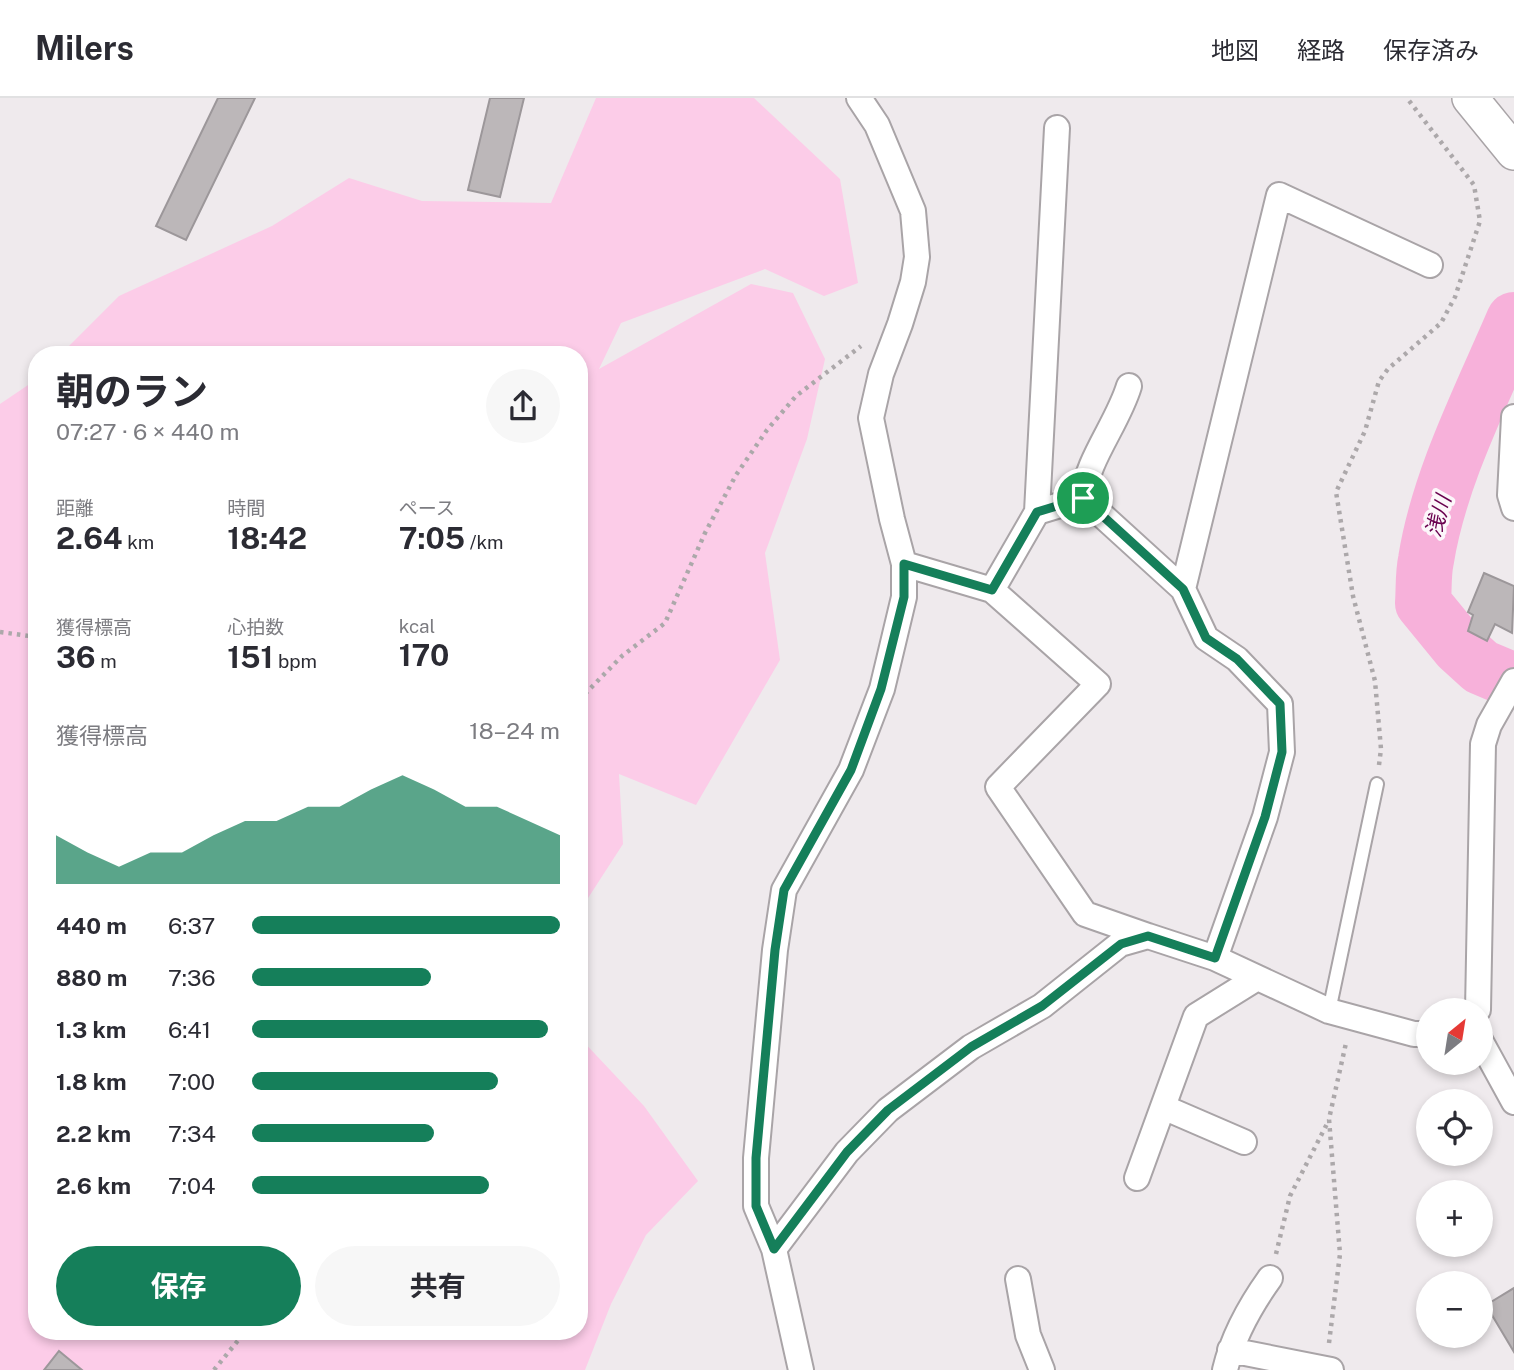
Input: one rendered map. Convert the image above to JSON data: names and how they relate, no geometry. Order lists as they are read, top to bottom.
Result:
{
  "water": ["浅川"],
  "north": "top right",
  "page": {
    "header": "Milers",
    "nav": ["地図", "経路", "保存済み"],
    "heading": ["朝のラン", "07:27 · 6 × 440 m"],
    "stats": [
      ["距離", "2.64 km"],
      ["時間", "18:42"],
      ["ペース", "7:05 /km"],
      ["獲得標高", "36 m"],
      ["心拍数", "151 bpm"],
      ["kcal", "170"]
    ],
    "chart": ["獲得標高", "18–24 m"],
    "list": [
      {
        "name": "440 m",
        "note": "6:37"
      },
      {
        "name": "880 m",
        "note": "7:36"
      },
      {
        "name": "1.3 km",
        "note": "6:41"
      },
      {
        "name": "1.8 km",
        "note": "7:00"
      },
      {
        "name": "2.2 km",
        "note": "7:34"
      },
      {
        "name": "2.6 km",
        "note": "7:04"
      }
    ],
    "map_buttons": ["+", "−"],
    "buttons": ["保存", "共有"]
  }
}
